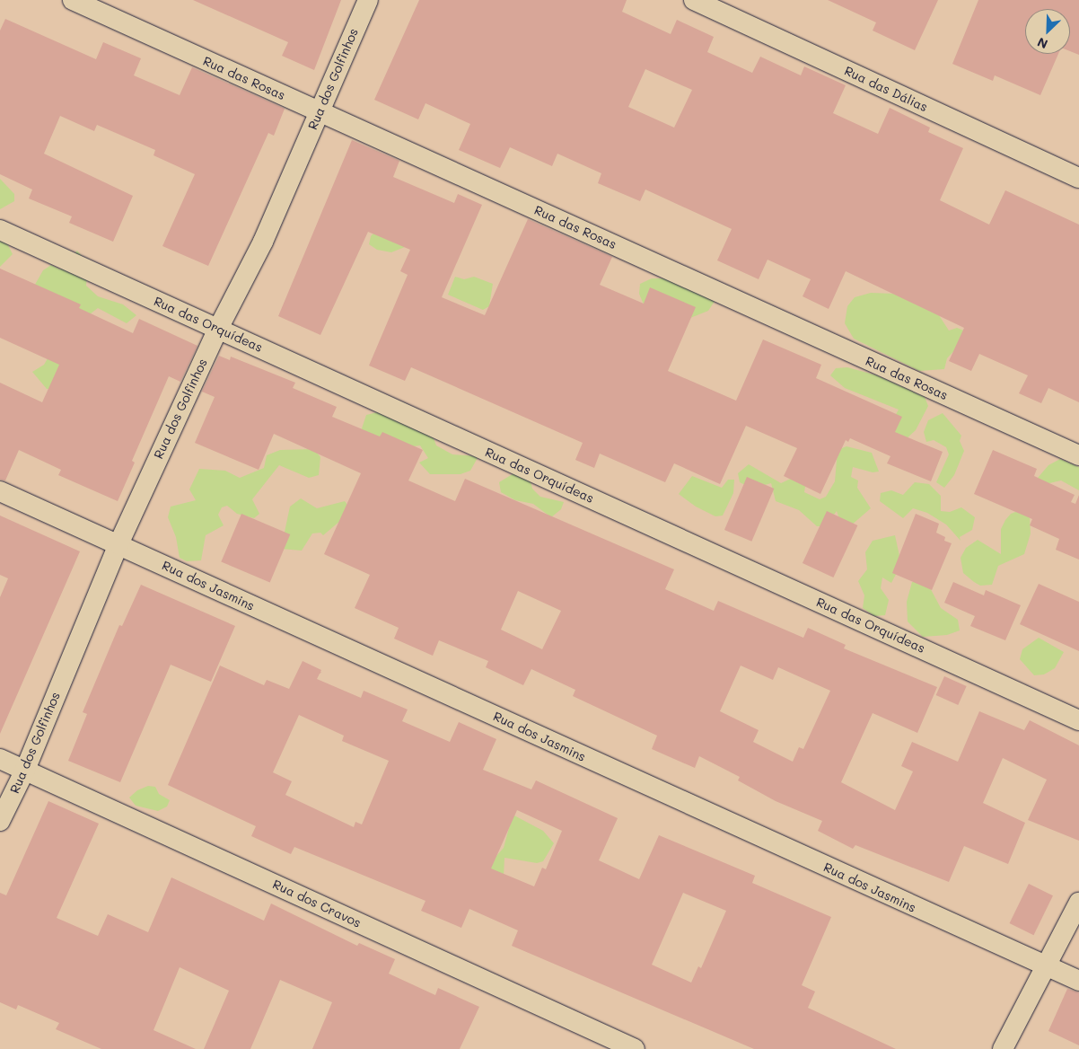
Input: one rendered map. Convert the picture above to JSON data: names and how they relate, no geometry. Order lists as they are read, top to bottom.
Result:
{
  "streets": {
    "street": [
      "Rua das Rosas",
      "Rua dos Golfinhos",
      "Rua das Dálias",
      "Rua das Orquídeas",
      "Rua dos Jasmins",
      "Rua dos Cravos"
    ]
  },
  "crossings": [
    ["Rua das Rosas", "Rua dos Golfinhos"],
    ["Rua dos Golfinhos", "Rua das Orquídeas"],
    ["Rua dos Golfinhos", "Rua dos Jasmins"],
    ["Rua dos Golfinhos", "Rua dos Cravos"]
  ],
  "north": "bottom left"
}
